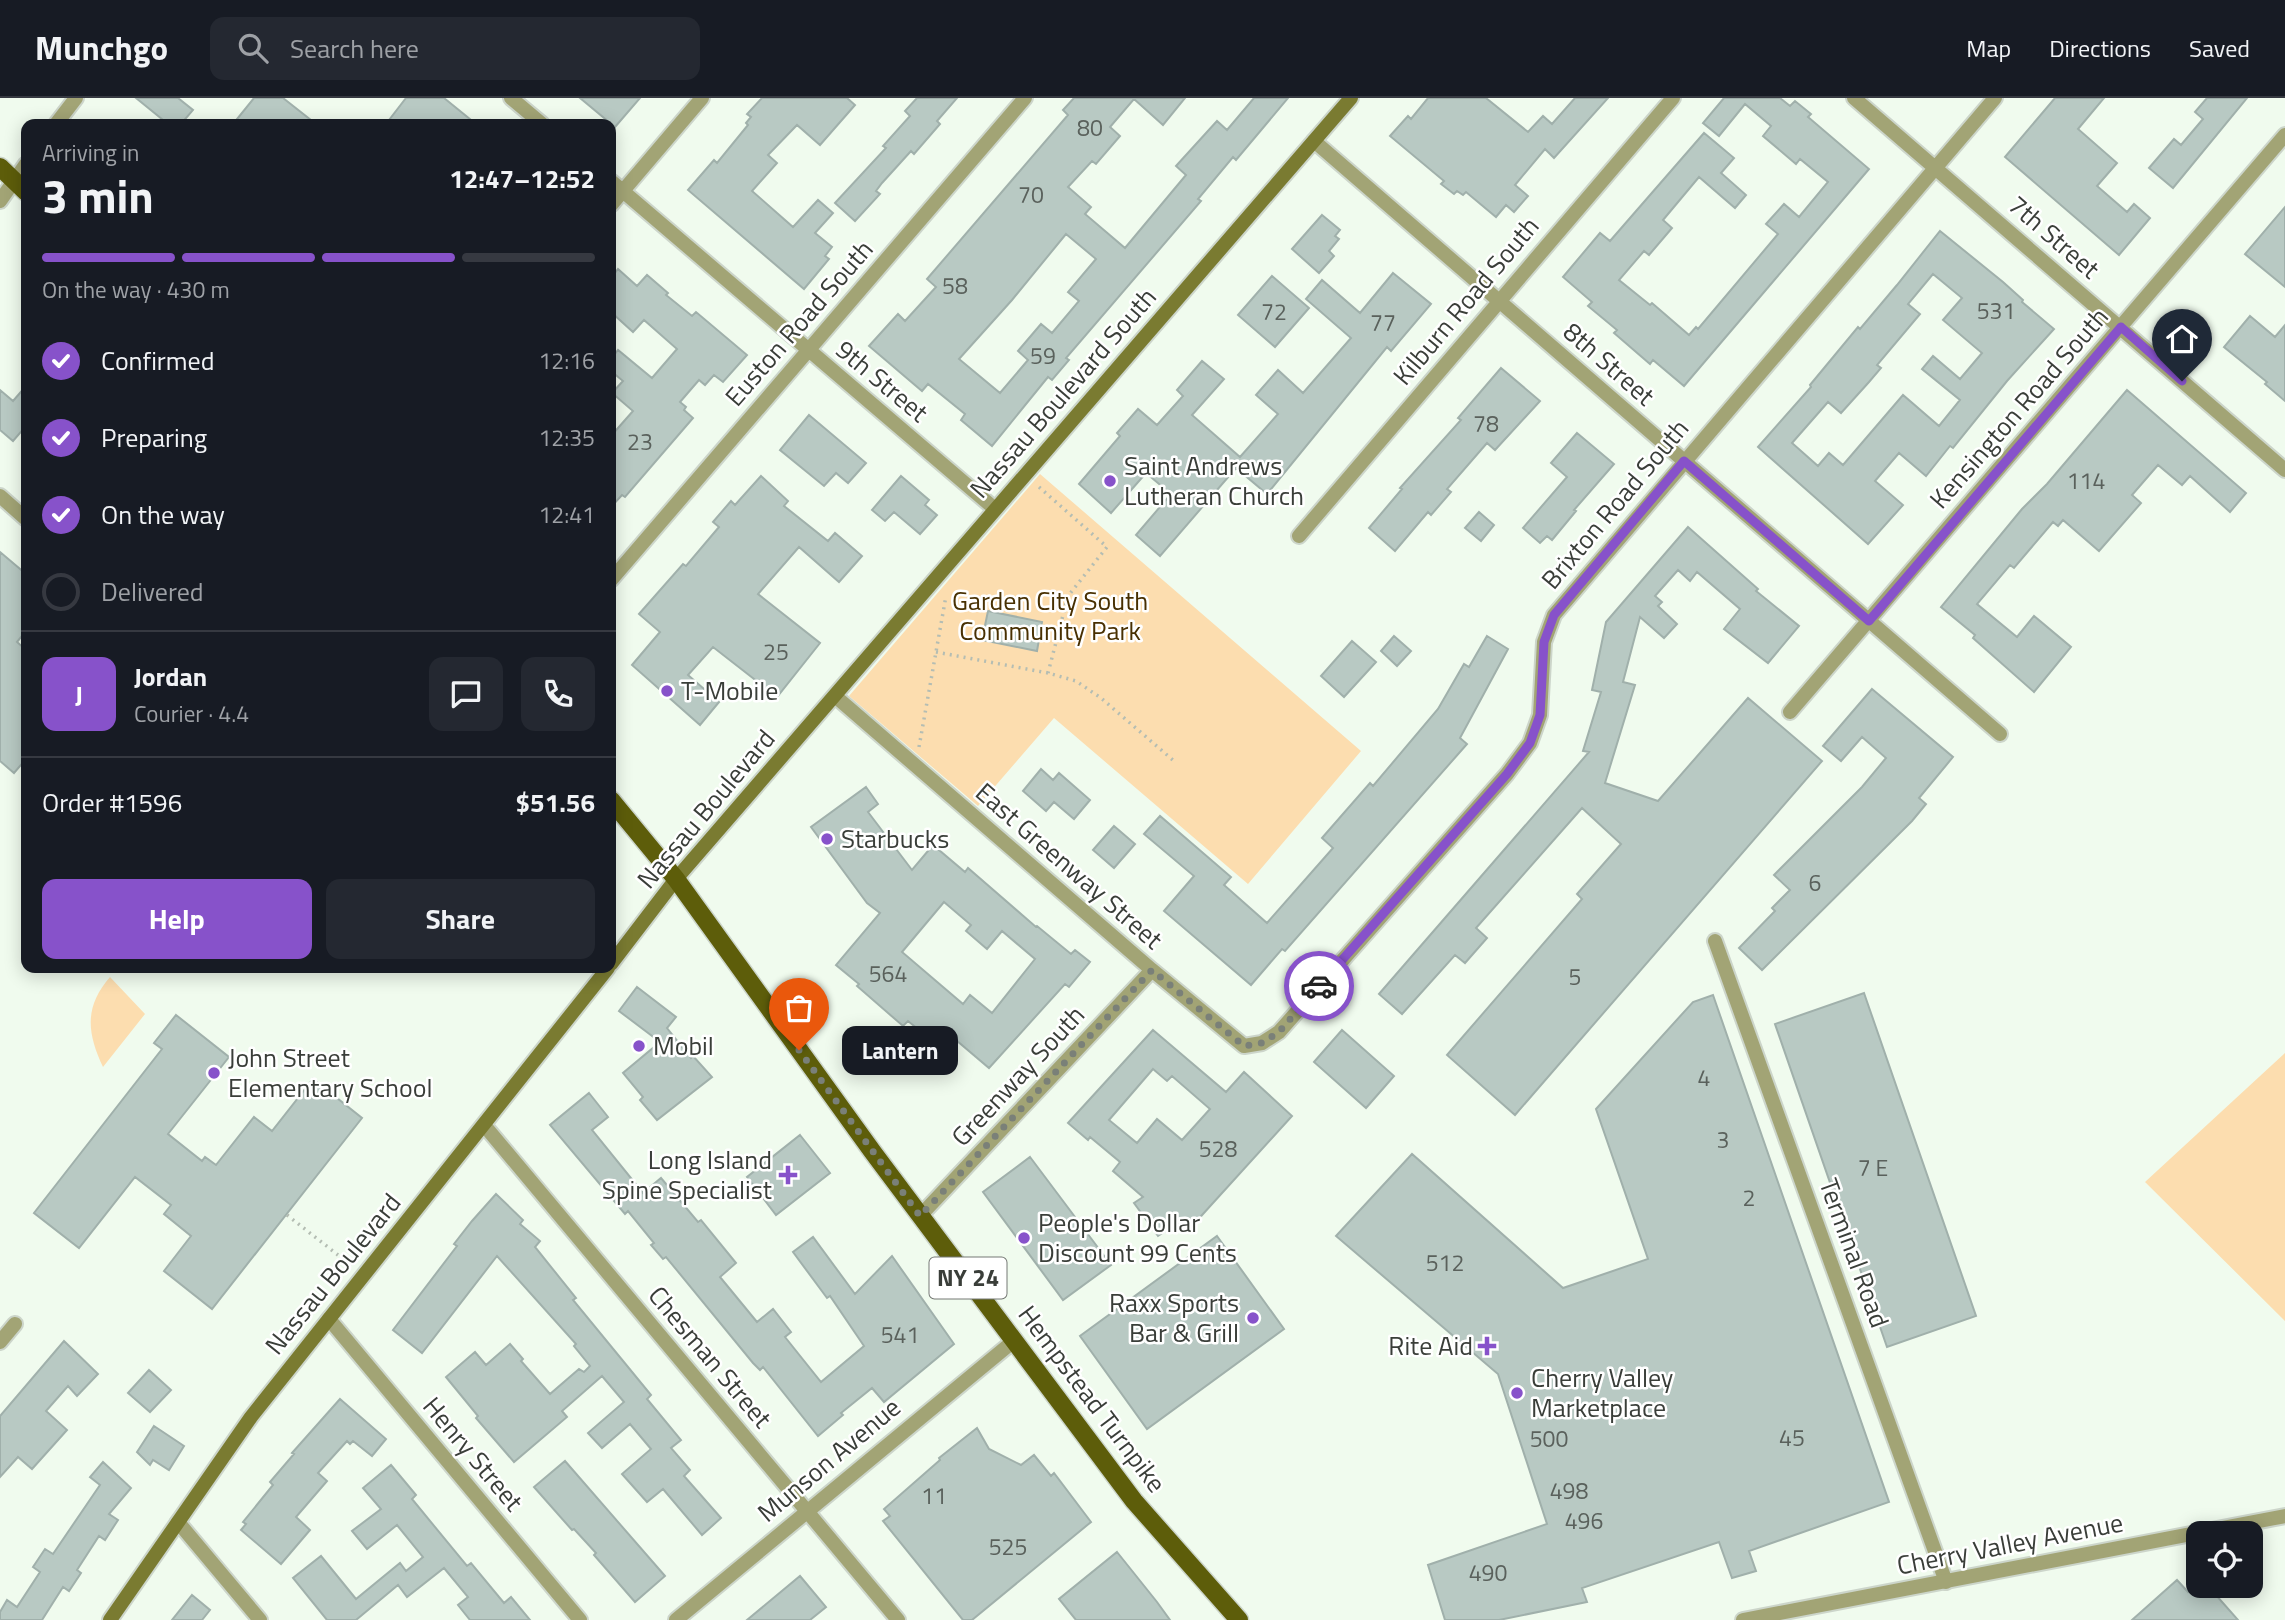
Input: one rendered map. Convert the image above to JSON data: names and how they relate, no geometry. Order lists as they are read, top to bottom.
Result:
{
  "streets": {
    "main road": [
      "Nassau Boulevard South",
      "Nassau Boulevard",
      "NY 24",
      "Hempstead Turnpike"
    ],
    "street": [
      "7th Street",
      "Kilburn Road South",
      "Euston Road South",
      "8th Street",
      "9th Street",
      "Kensington Road South",
      "Brixton Road South",
      "East Greenway Street",
      "Greenway South",
      "Terminal Road",
      "Chesman Street",
      "Henry Street",
      "Munson Avenue",
      "Cherry Valley Avenue"
    ]
  },
  "crossings": [
    ["7th Street", "Kensington Road South"],
    ["7th Street", "Brixton Road South"],
    ["Kilburn Road South", "8th Street"],
    ["Euston Road South", "9th Street"],
    ["8th Street", "Nassau Boulevard South"],
    ["8th Street", "Kensington Road South"],
    ["8th Street", "Brixton Road South"],
    ["9th Street", "Nassau Boulevard South"],
    ["Nassau Boulevard South", "Nassau Boulevard"],
    ["Nassau Boulevard South", "East Greenway Street"],
    ["Brixton Road South", "East Greenway Street"],
    ["Nassau Boulevard", "Chesman Street"],
    ["Nassau Boulevard", "Hempstead Turnpike"],
    ["Nassau Boulevard", "Henry Street"],
    ["East Greenway Street", "Greenway South"],
    ["Greenway South", "Hempstead Turnpike"],
    ["Terminal Road", "Cherry Valley Avenue"],
    ["Chesman Street", "Munson Avenue"],
    ["Hempstead Turnpike", "Munson Avenue"]
  ],
  "parks": ["Garden City South Community Park"],
  "places": {
    "other": [
      "Saint Andrews Lutheran Church",
      "T-Mobile",
      "Starbucks",
      "Mobil",
      "Lantern",
      "John Street Elementary School",
      "People's Dollar Discount 99 Cents",
      "Raxx Sports Bar & Grill",
      "Cherry Valley Marketplace"
    ],
    "health": ["Long Island Spine Specialist", "Rite Aid"]
  },
  "house_numbers": [
    "80",
    "70",
    "58",
    "531",
    "72",
    "77",
    "59",
    "78",
    "23",
    "114",
    "25",
    "6",
    "564",
    "5",
    "4",
    "3",
    "528",
    "7 E",
    "2",
    "512",
    "541",
    "45",
    "500",
    "498",
    "11",
    "496",
    "525",
    "490"
  ],
  "page": {
    "header": "Munchgo",
    "search": "Search here",
    "nav": ["Map", "Directions", "Saved"],
    "heading": ["3 min", "Arriving in", "12:47–12:52"],
    "panel": [
      "Jordan",
      "Courier · 4.4",
      "Order #1596",
      "$51.56"
    ],
    "bar": "On the way · 430 m",
    "list": [
      ["Confirmed", "12:16"],
      ["Preparing", "12:35"],
      ["On the way", "12:41"],
      "Delivered"
    ],
    "round": "J",
    "buttons": ["Help", "Share"],
    "bubble": "Lantern"
  }
}
